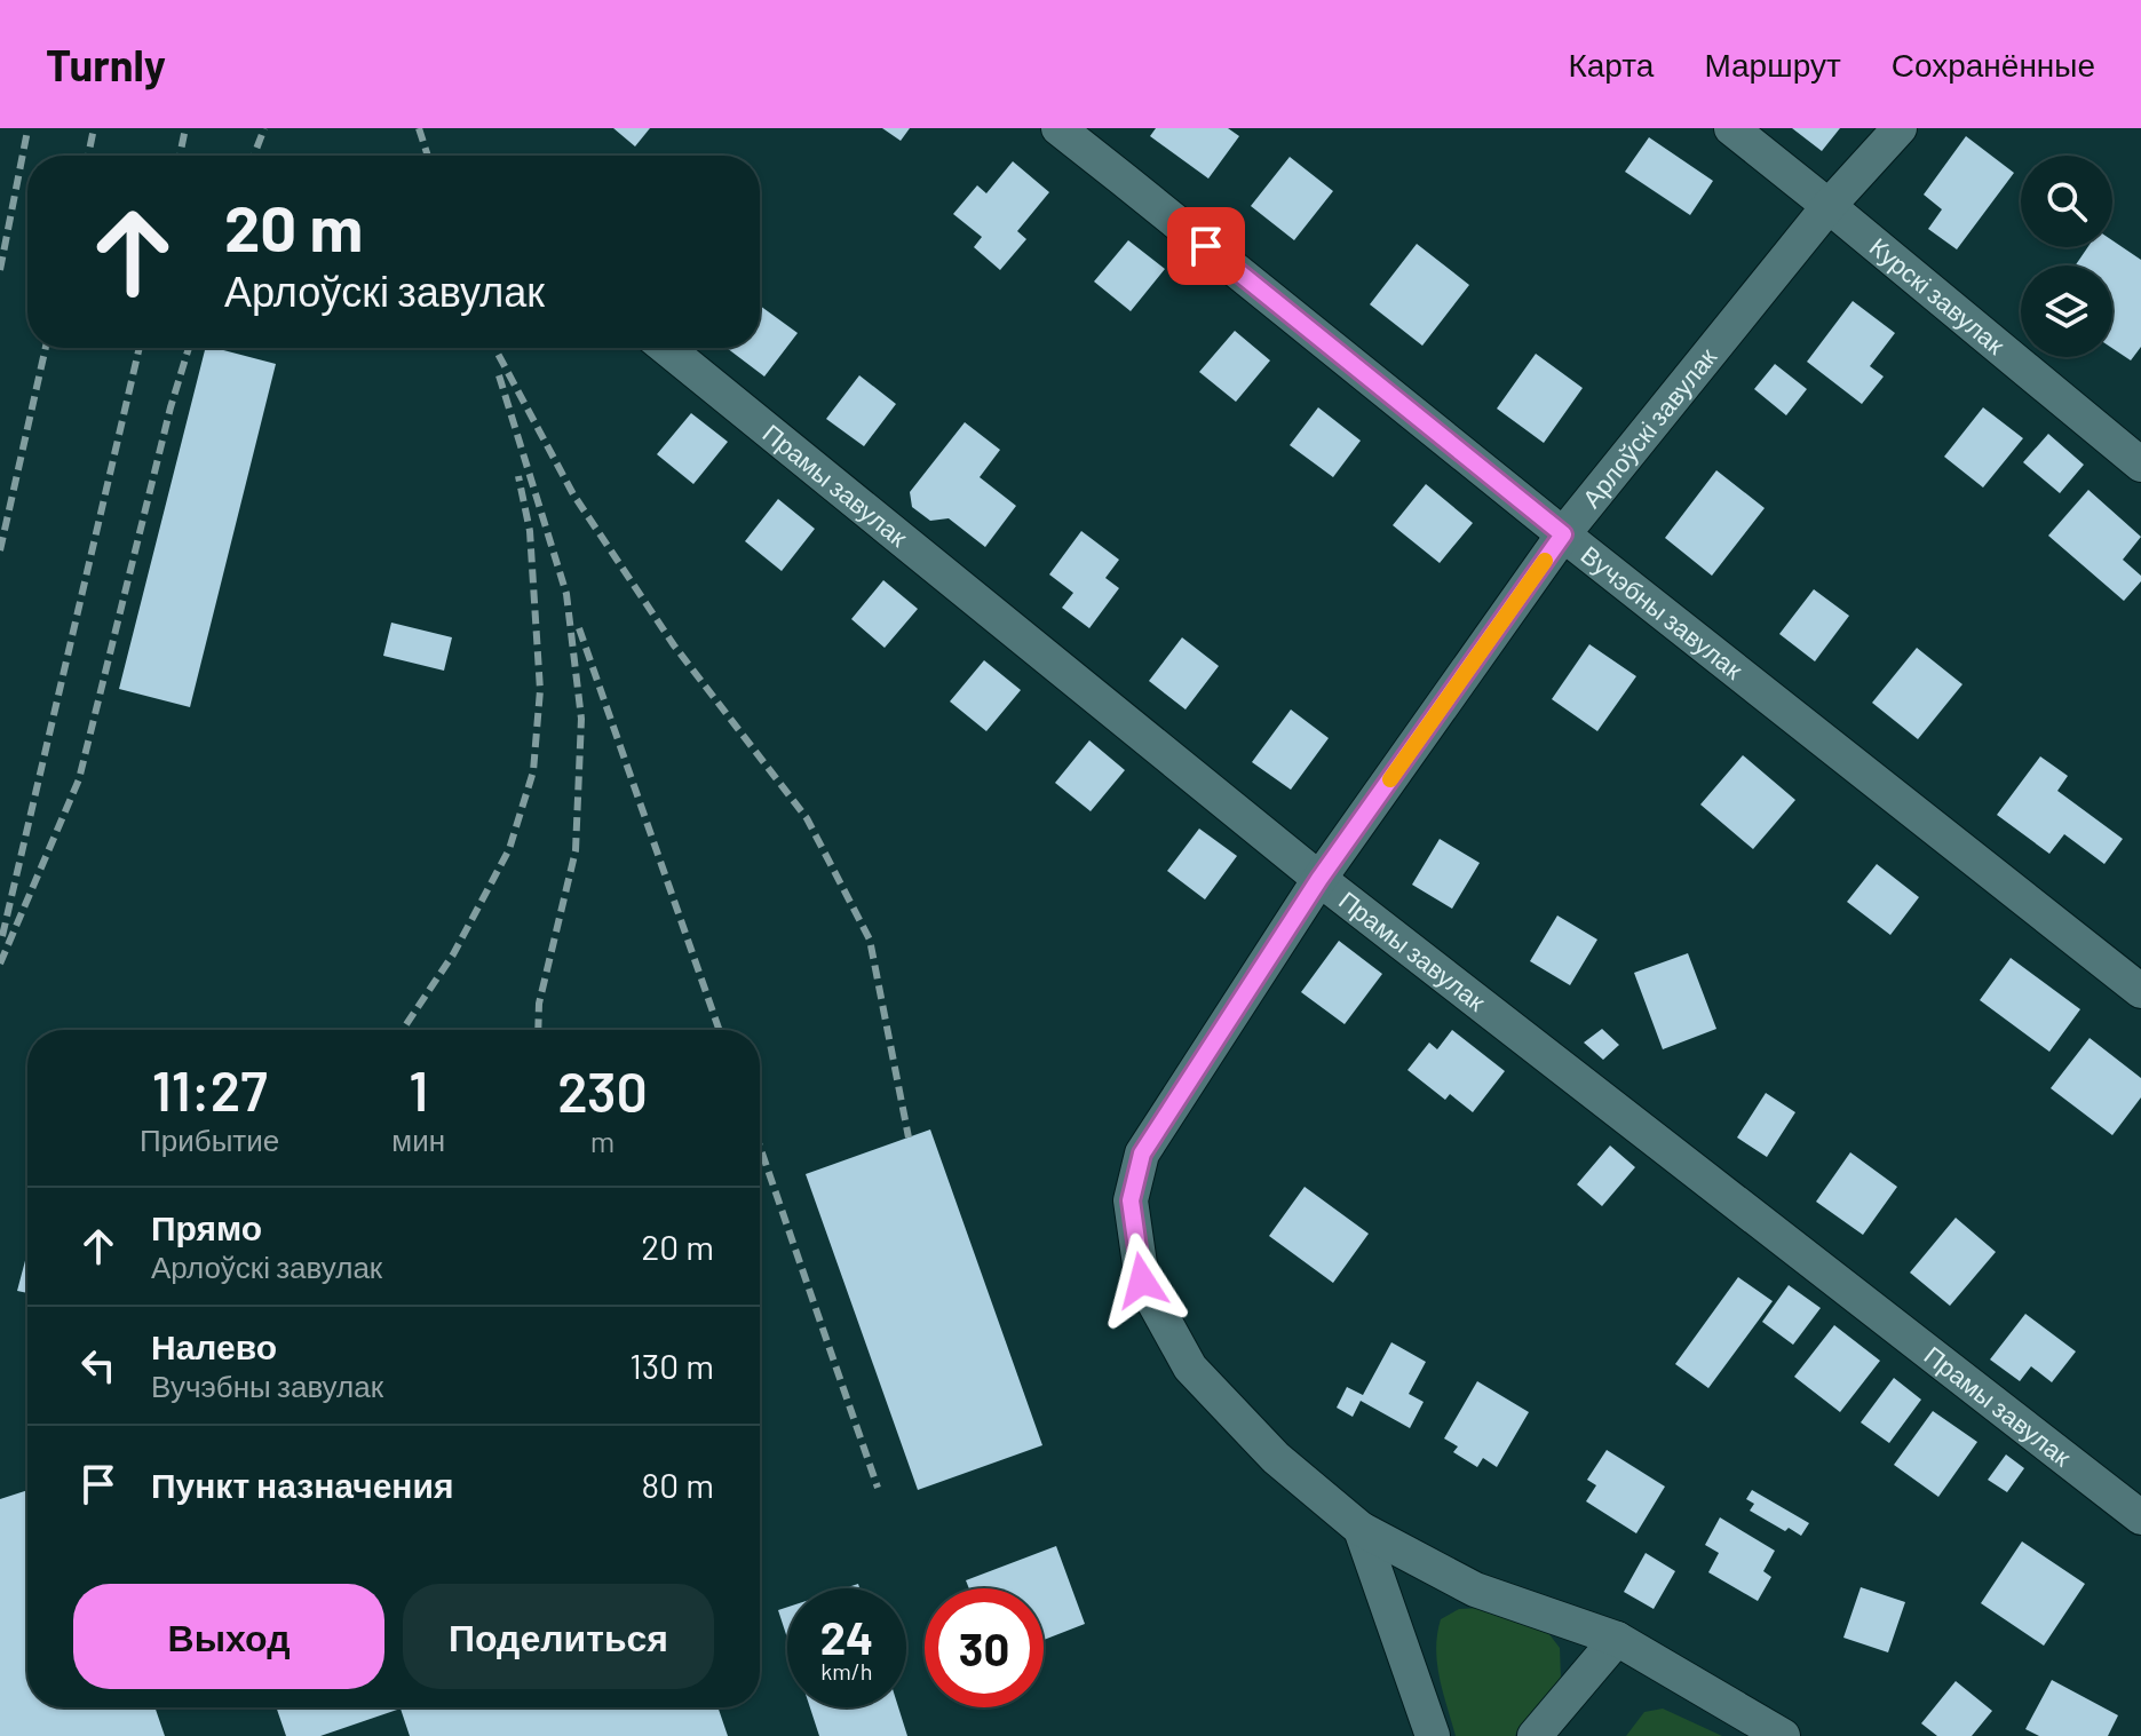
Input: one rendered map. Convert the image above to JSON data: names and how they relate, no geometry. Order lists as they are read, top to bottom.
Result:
{
  "streets": {
    "street": [
      "Курскі завулак",
      "Арлоўскі завулак",
      "Прамы завулак",
      "Вучэбны завулак"
    ]
  },
  "crossings": [
    ["Курскі завулак", "Арлоўскі завулак"],
    ["Арлоўскі завулак", "Прамы завулак"],
    ["Арлоўскі завулак", "Вучэбны завулак"]
  ],
  "page": {
    "header": "Turnly",
    "nav": ["Карта", "Маршрут", "Сохранённые"],
    "turn": ["20 m", "Арлоўскі завулак"],
    "eta": [
      "11:27",
      "Прибытие",
      "1",
      "мин",
      "230",
      "m"
    ],
    "list": [
      {
        "name": "Прямо",
        "note": "Арлоўскі завулак",
        "value": "20 m"
      },
      {
        "name": "Налево",
        "note": "Вучэбны завулак",
        "value": "130 m"
      },
      {
        "name": "Пункт назначения",
        "value": "80 m"
      }
    ],
    "buttons": ["Выход", "Поделиться"],
    "speed": "24 km/h",
    "limit": "30"
  }
}
